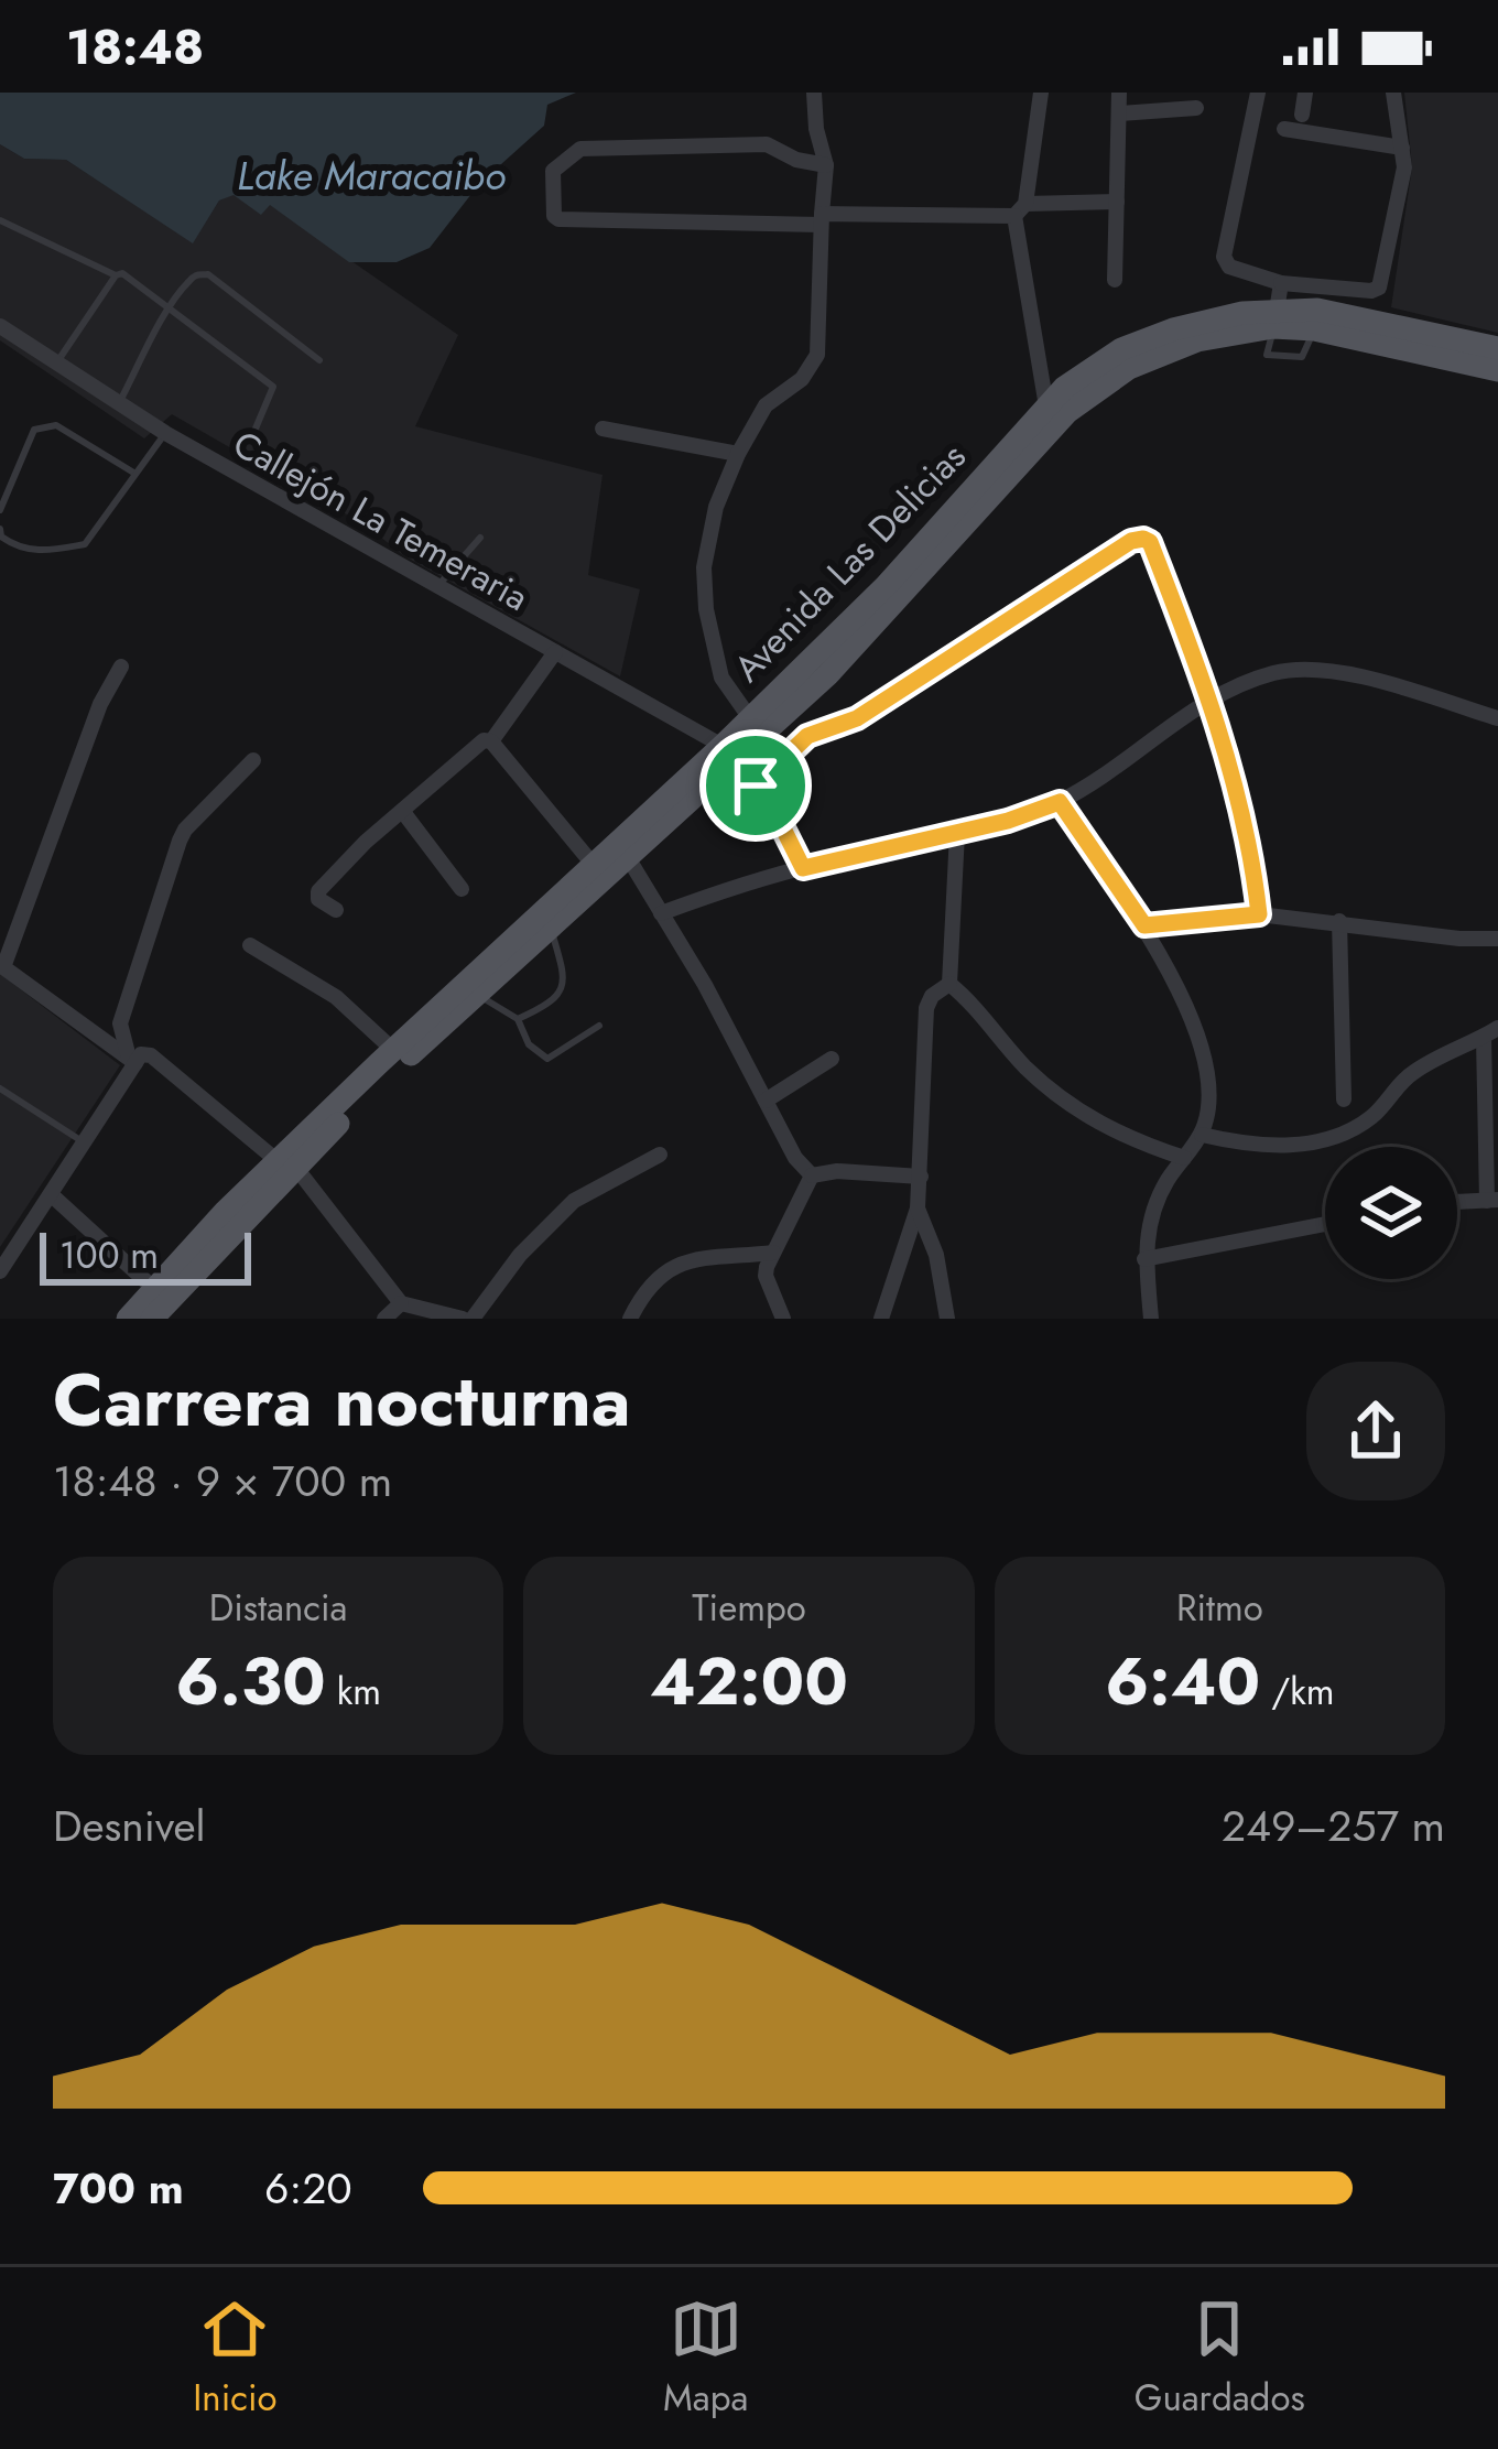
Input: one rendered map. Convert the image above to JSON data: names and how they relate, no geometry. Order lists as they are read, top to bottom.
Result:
{
  "streets": {
    "main road": ["Avenida Las Delicias"],
    "street": ["Callejón La Temeraria"]
  },
  "crossings": [
    ["Callejón La Temeraria", "Avenida Las Delicias"]
  ],
  "water": ["Lake Maracaibo"],
  "scale_bar": "100 m",
  "page": {
    "status": "18:48",
    "scale": "100 m",
    "heading": ["Carrera nocturna", "18:48 · 9 × 700 m"],
    "stats": [
      ["Distancia", "6.30 km"],
      ["Tiempo", "42:00"],
      ["Ritmo", "6:40 /km"]
    ],
    "chart": ["Desnivel", "249–257 m"],
    "list": [
      {
        "name": "700 m",
        "note": "6:20"
      }
    ],
    "tabs": ["Inicio", "Mapa", "Guardados"]
  }
}
